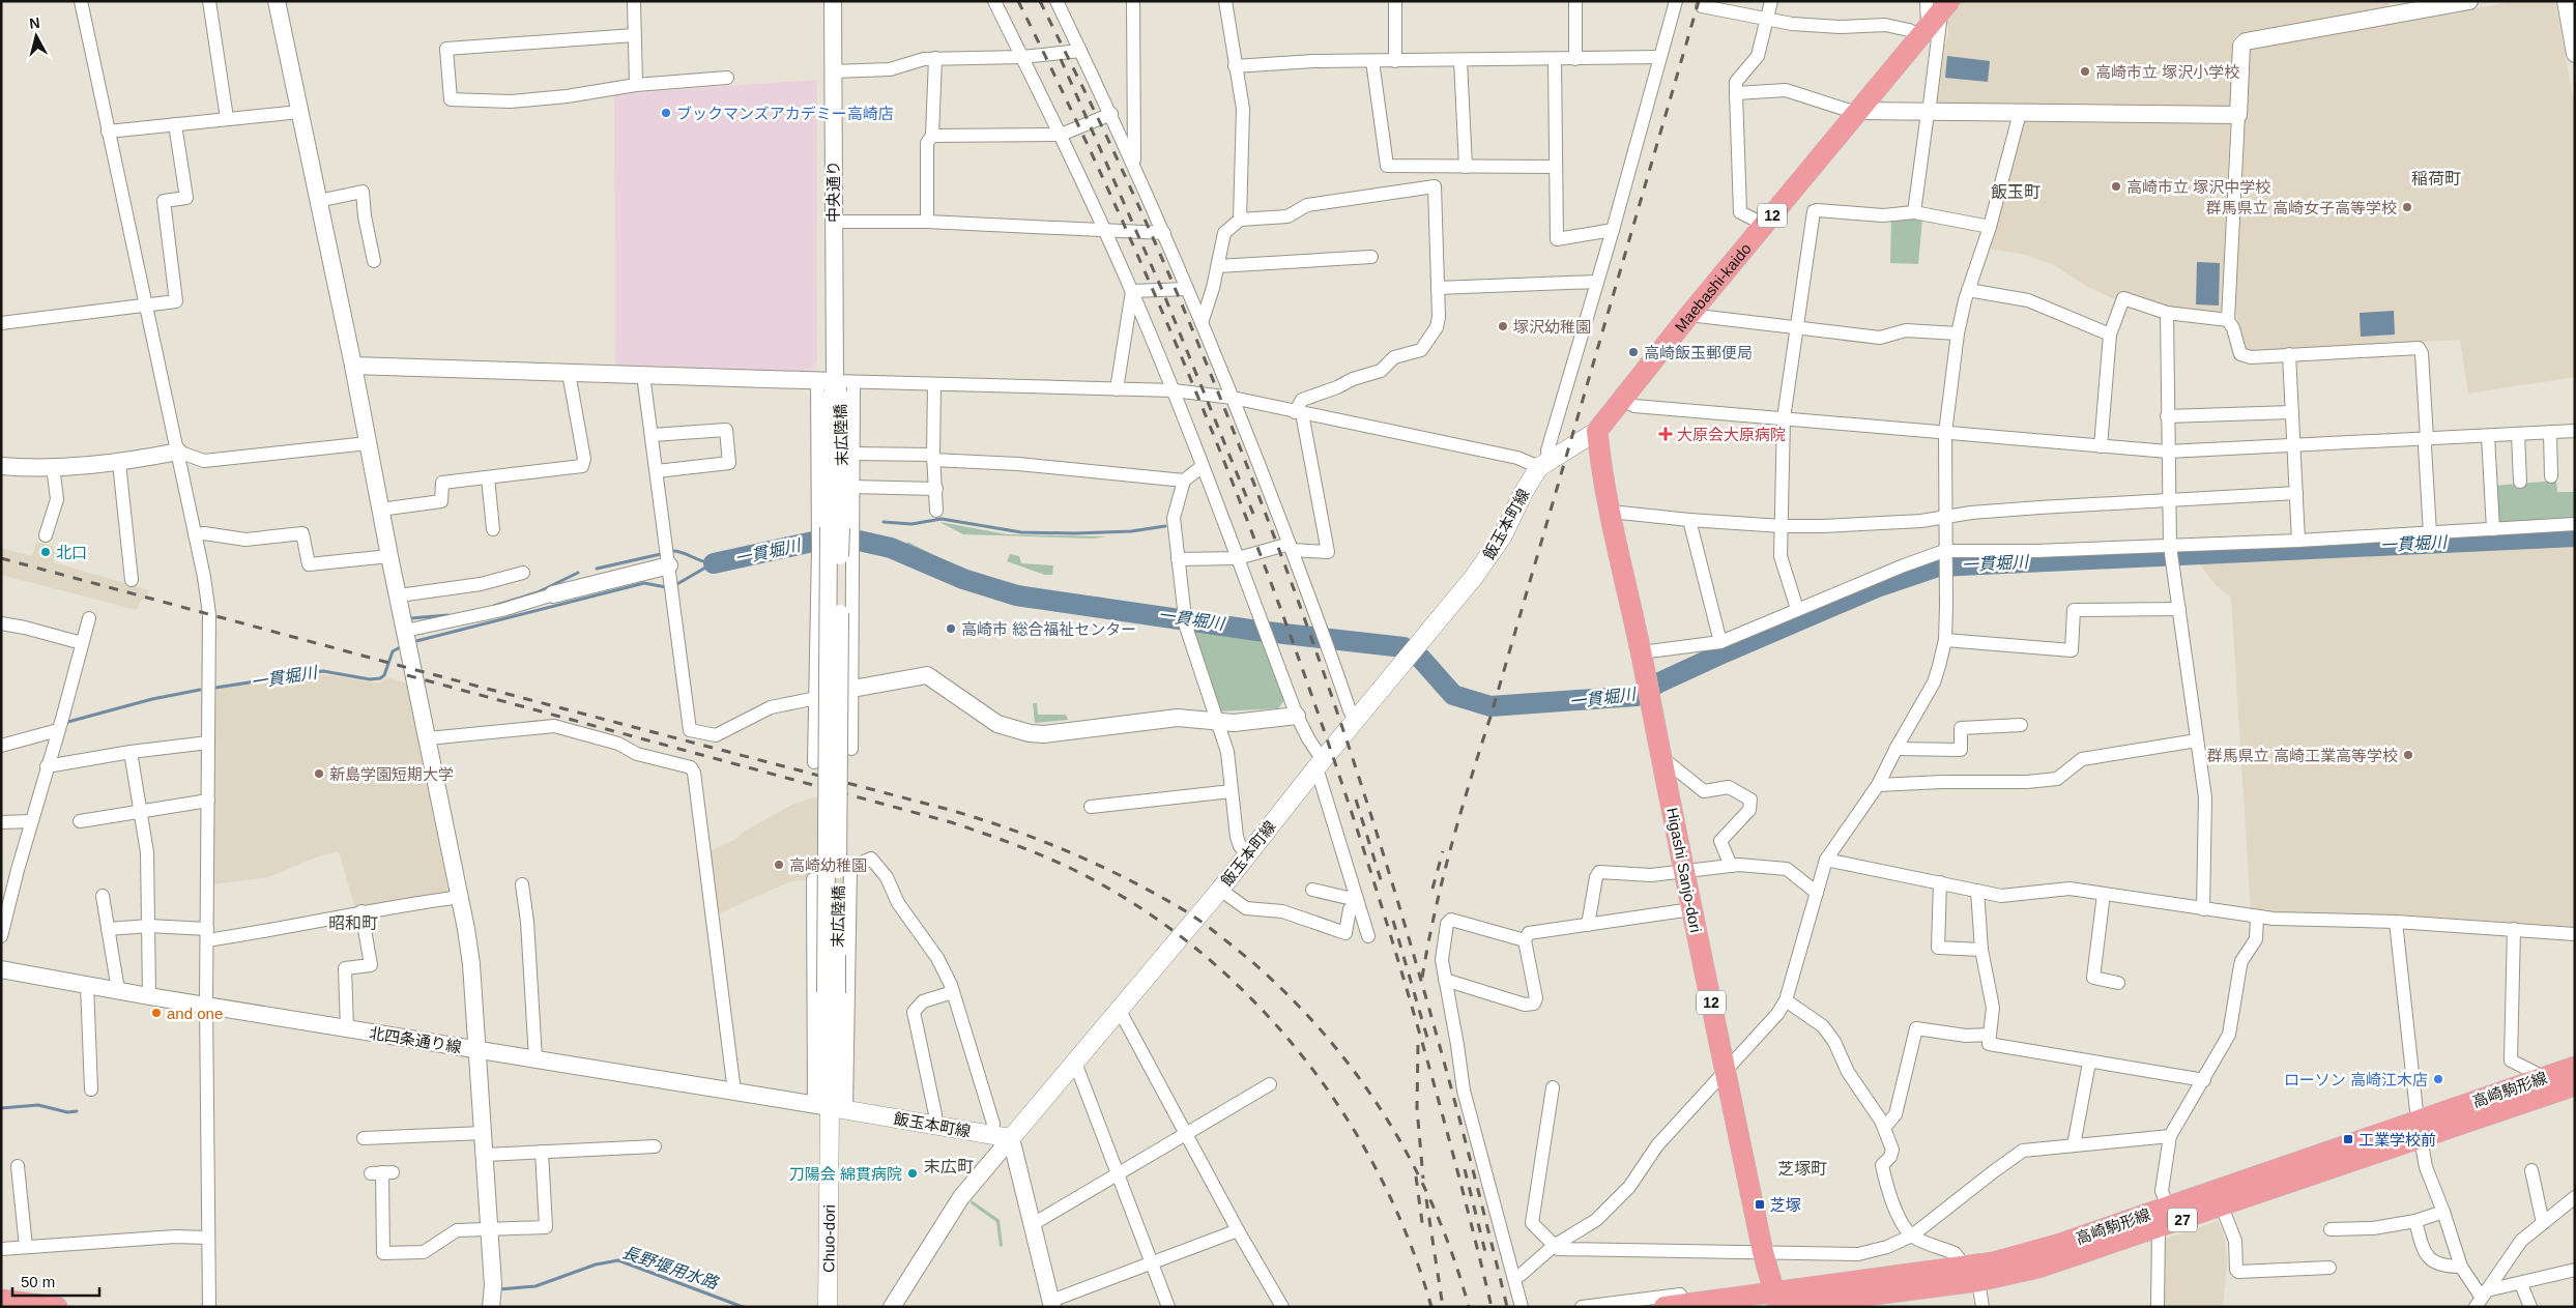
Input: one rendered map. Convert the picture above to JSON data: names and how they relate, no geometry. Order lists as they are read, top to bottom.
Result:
{
  "streets": {
    "main road": [
      "12",
      "Maebashi-kaido",
      "飯玉本町線",
      "Higashi Sanjo-dori",
      "高崎駒形線",
      "27",
      "Chuo-dori"
    ],
    "street": ["中央通り", "末広陸橋", "北四条通り線"]
  },
  "crossings": [
    ["中央通り", "末広陸橋"],
    ["Maebashi-kaido", "飯玉本町線"],
    ["Maebashi-kaido", "Higashi Sanjo-dori"],
    ["末広陸橋", "飯玉本町線"],
    ["末広陸橋", "北四条通り線"],
    ["末広陸橋", "Chuo-dori"],
    ["飯玉本町線", "Higashi Sanjo-dori"],
    ["飯玉本町線", "北四条通り線"],
    ["飯玉本町線", "Chuo-dori"],
    ["Higashi Sanjo-dori", "高崎駒形線"],
    ["北四条通り線", "Chuo-dori"]
  ],
  "districts": [
    "稲荷町",
    "飯玉町",
    "昭和町",
    "末広町",
    "芝塚町"
  ],
  "water": ["一貫堀川", "長野堰用水路"],
  "places": {
    "other": [
      "高崎市立 塚沢小学校",
      "ブックマンズアカデミー高崎店",
      "高崎市立 塚沢中学校",
      "群馬県立 高崎女子高等学校",
      "塚沢幼稚園",
      "高崎飯玉郵便局",
      "北口",
      "高崎市 総合福祉センター",
      "群馬県立 高崎工業高等学校",
      "新島学園短期大学",
      "高崎幼稚園",
      "and one",
      "ローソン 高崎江木店",
      "刀陽会 綿貫病院"
    ],
    "health": ["大原会大原病院"],
    "transit": ["工業学校前", "芝塚"]
  },
  "scale_bar": "50 m",
  "north": "top"
}
